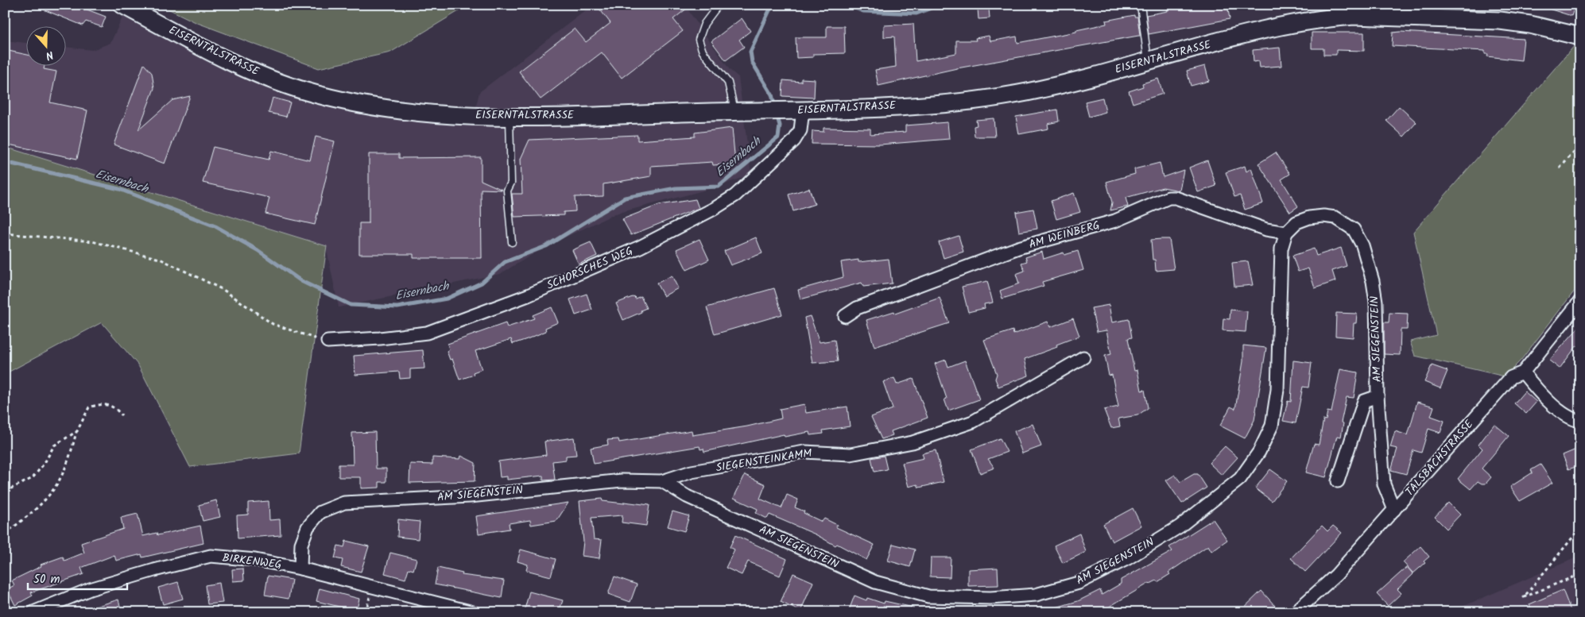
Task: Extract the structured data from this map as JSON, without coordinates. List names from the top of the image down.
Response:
{
  "streets": {
    "main road": ["EISERNTALSTRASSE"],
    "street": [
      "AM WEINBERG",
      "SCHORSCHES WEG",
      "AM SIEGENSTEIN",
      "TALSBACHSTRASSE",
      "SIEGENSTEINKAMM",
      "BIRKENWEG"
    ]
  },
  "crossings": [
    ["EISERNTALSTRASSE", "SCHORSCHES WEG"],
    ["AM WEINBERG", "AM SIEGENSTEIN"],
    ["AM SIEGENSTEIN", "TALSBACHSTRASSE"],
    ["AM SIEGENSTEIN", "SIEGENSTEINKAMM"],
    ["AM SIEGENSTEIN", "BIRKENWEG"]
  ],
  "water": ["Eisernbach"],
  "scale_bar": "50 m",
  "north": "bottom"
}
